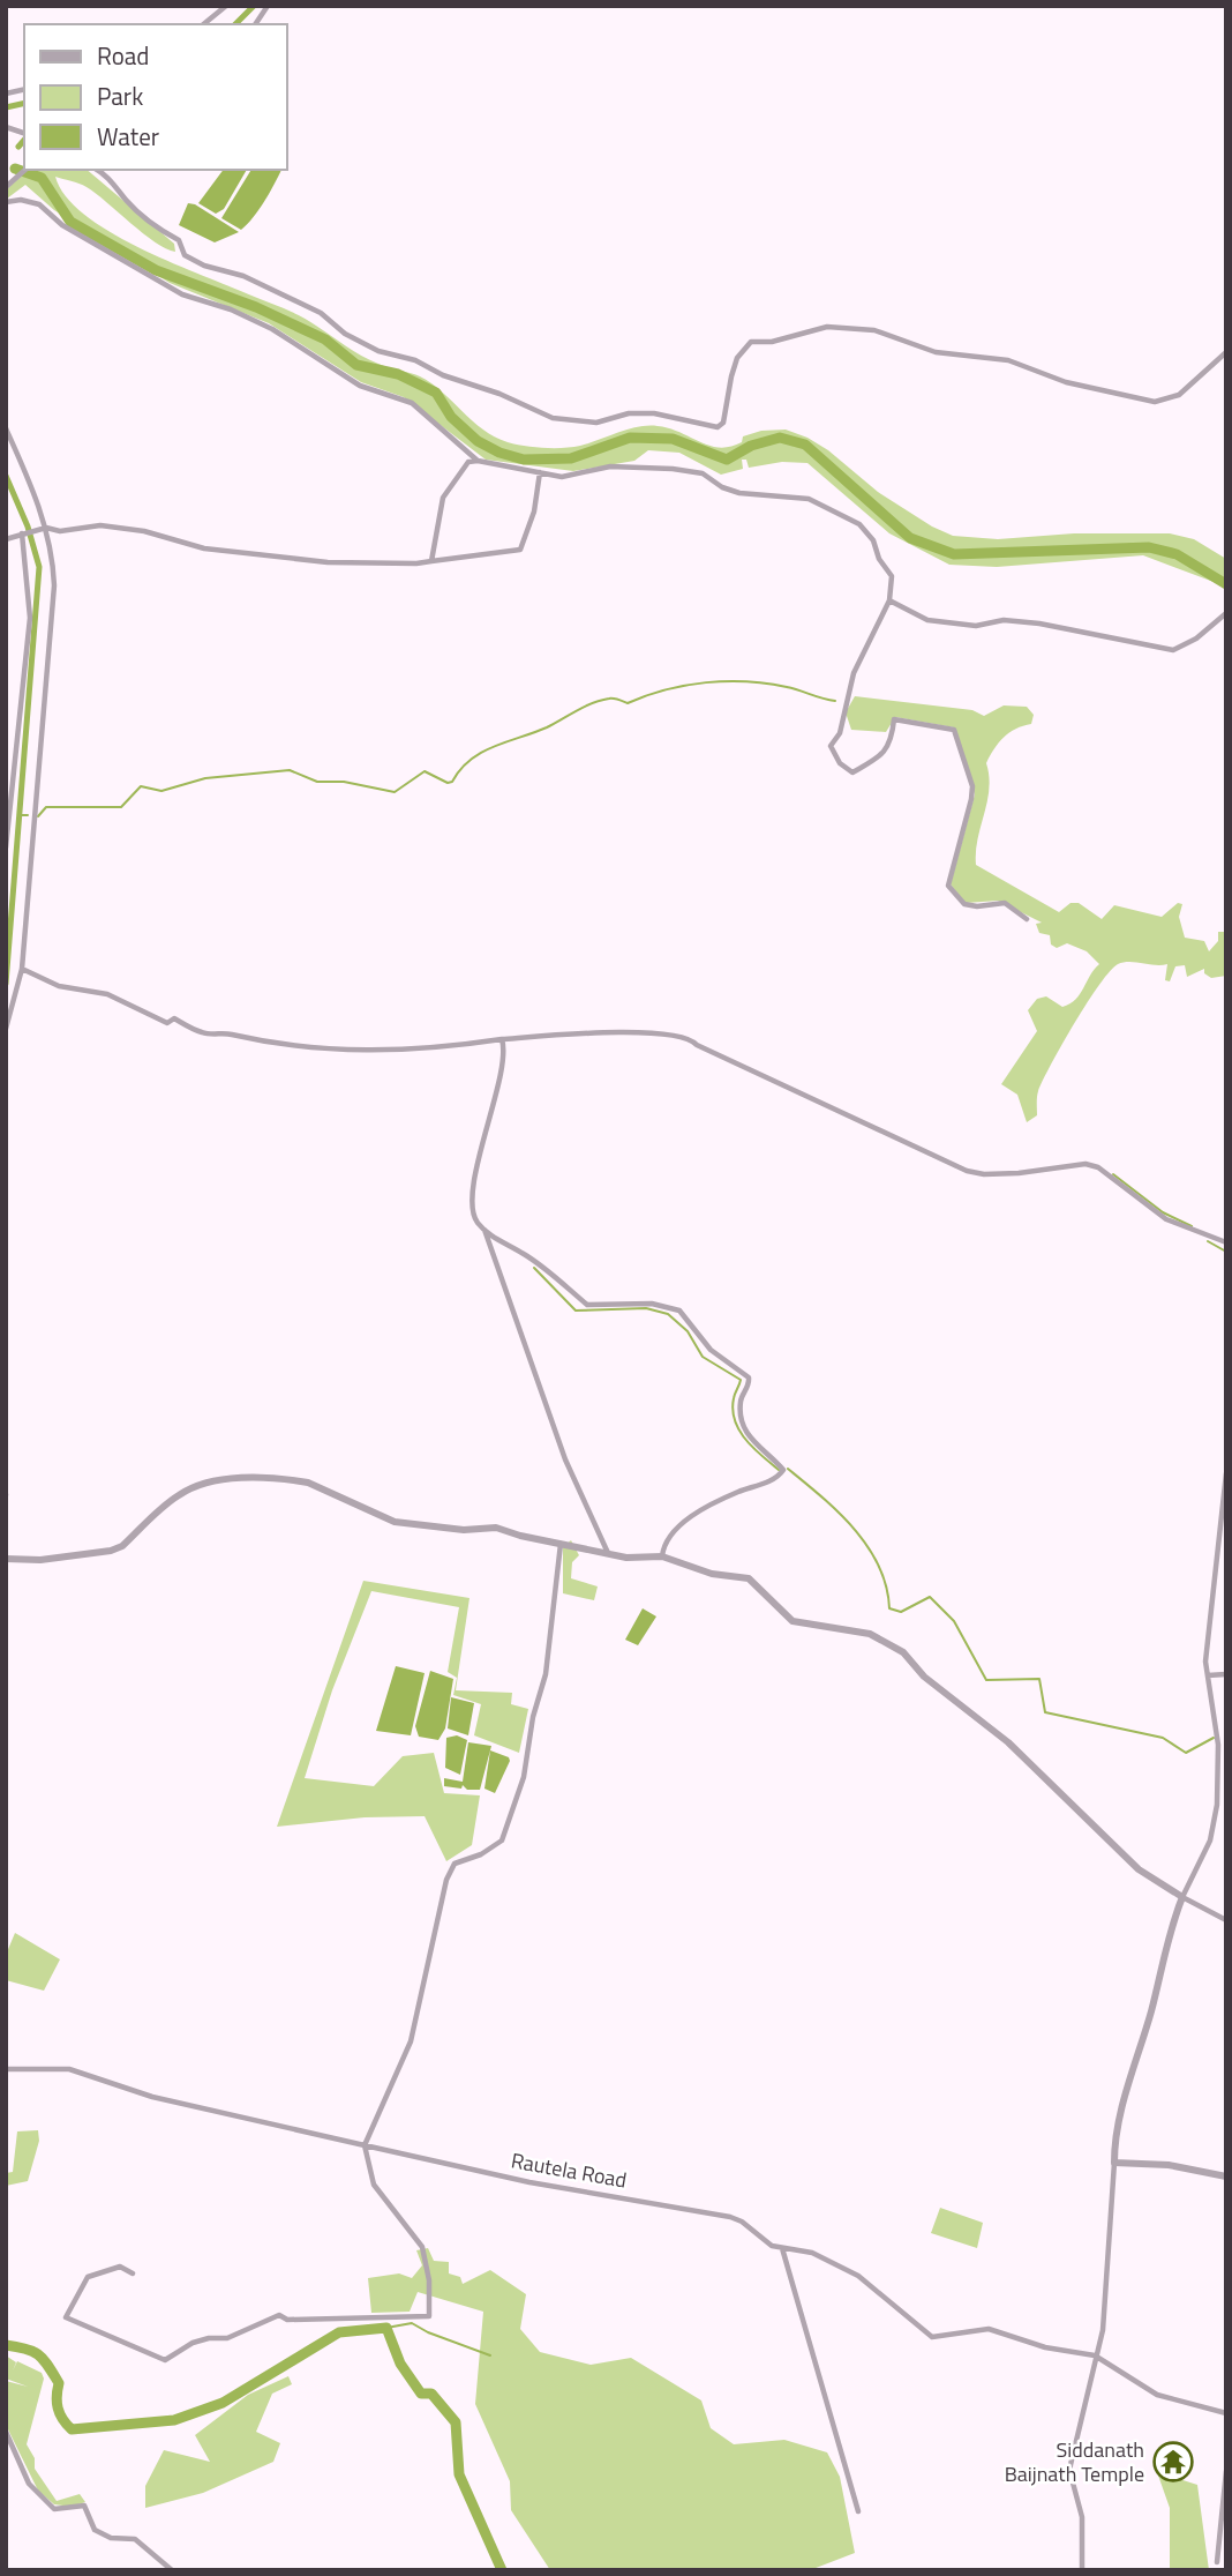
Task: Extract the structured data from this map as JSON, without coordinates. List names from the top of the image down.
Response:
{
  "streets": {
    "street": ["Rautela Road"]
  },
  "places": {
    "temple": ["Siddanath Baijnath Temple"]
  },
  "legend": ["Road", "Park", "Water"]
}
